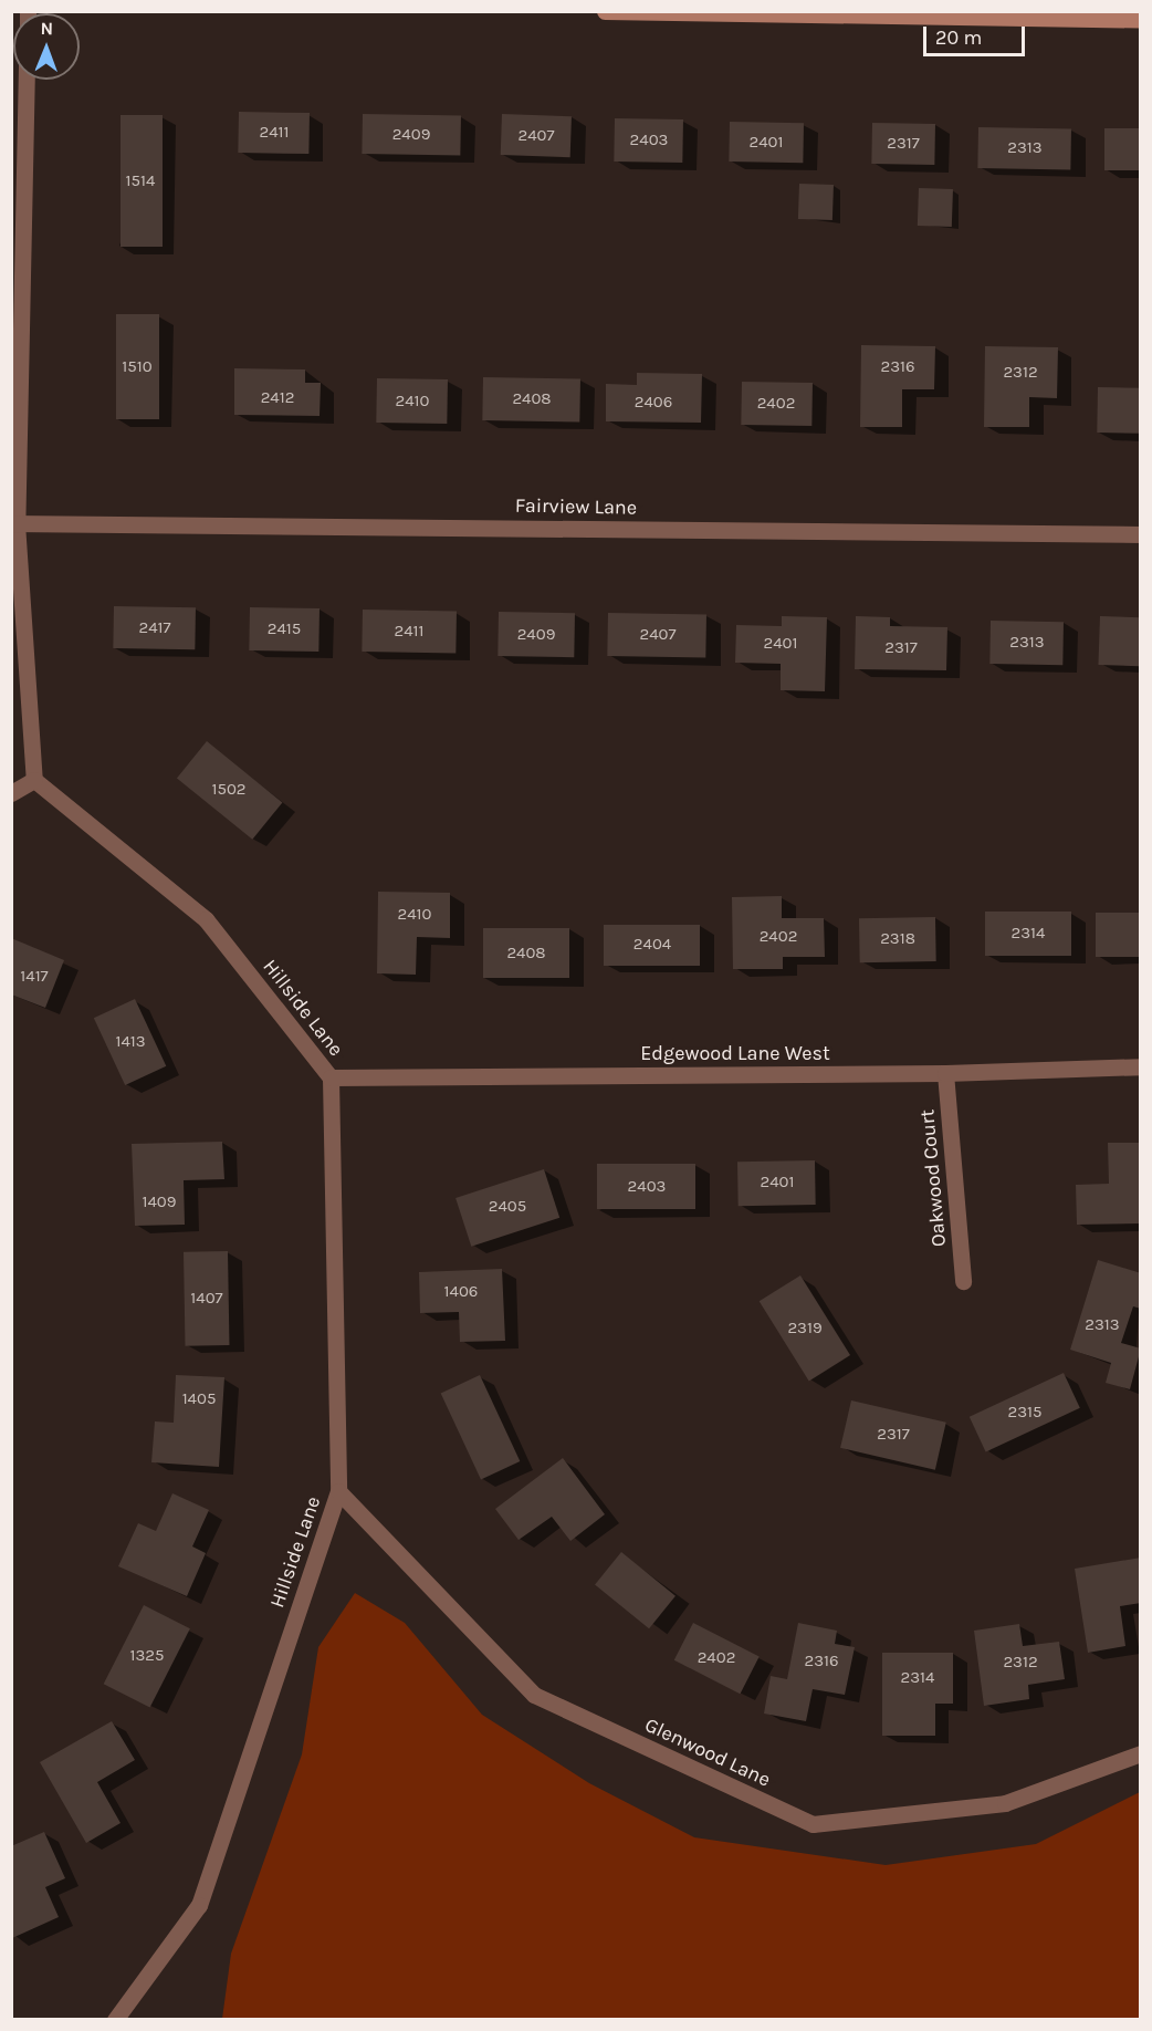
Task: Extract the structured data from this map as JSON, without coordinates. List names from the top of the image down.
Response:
{
  "streets": {
    "street": [
      "Fairview Lane",
      "Hillside Lane",
      "Edgewood Lane West",
      "Oakwood Court",
      "Glenwood Lane"
    ]
  },
  "crossings": [
    ["Hillside Lane", "Edgewood Lane West"],
    ["Hillside Lane", "Glenwood Lane"],
    ["Edgewood Lane West", "Oakwood Court"]
  ],
  "house_numbers": [
    "2411",
    "2409",
    "2407",
    "2403",
    "2401",
    "2317",
    "2313",
    "1514",
    "1510",
    "2316",
    "2312",
    "2412",
    "2408",
    "2410",
    "2406",
    "2402",
    "2417",
    "2415",
    "2411",
    "2409",
    "2407",
    "2313",
    "2401",
    "2317",
    "1502",
    "2410",
    "2314",
    "2402",
    "2318",
    "2404",
    "2408",
    "1417",
    "1413",
    "2401",
    "2403",
    "1409",
    "2405",
    "1406",
    "1407",
    "2313",
    "2319",
    "1405",
    "2315",
    "2317",
    "1325",
    "2402",
    "2316",
    "2312",
    "2314"
  ],
  "scale_bar": "20 m",
  "north": "top"
}
